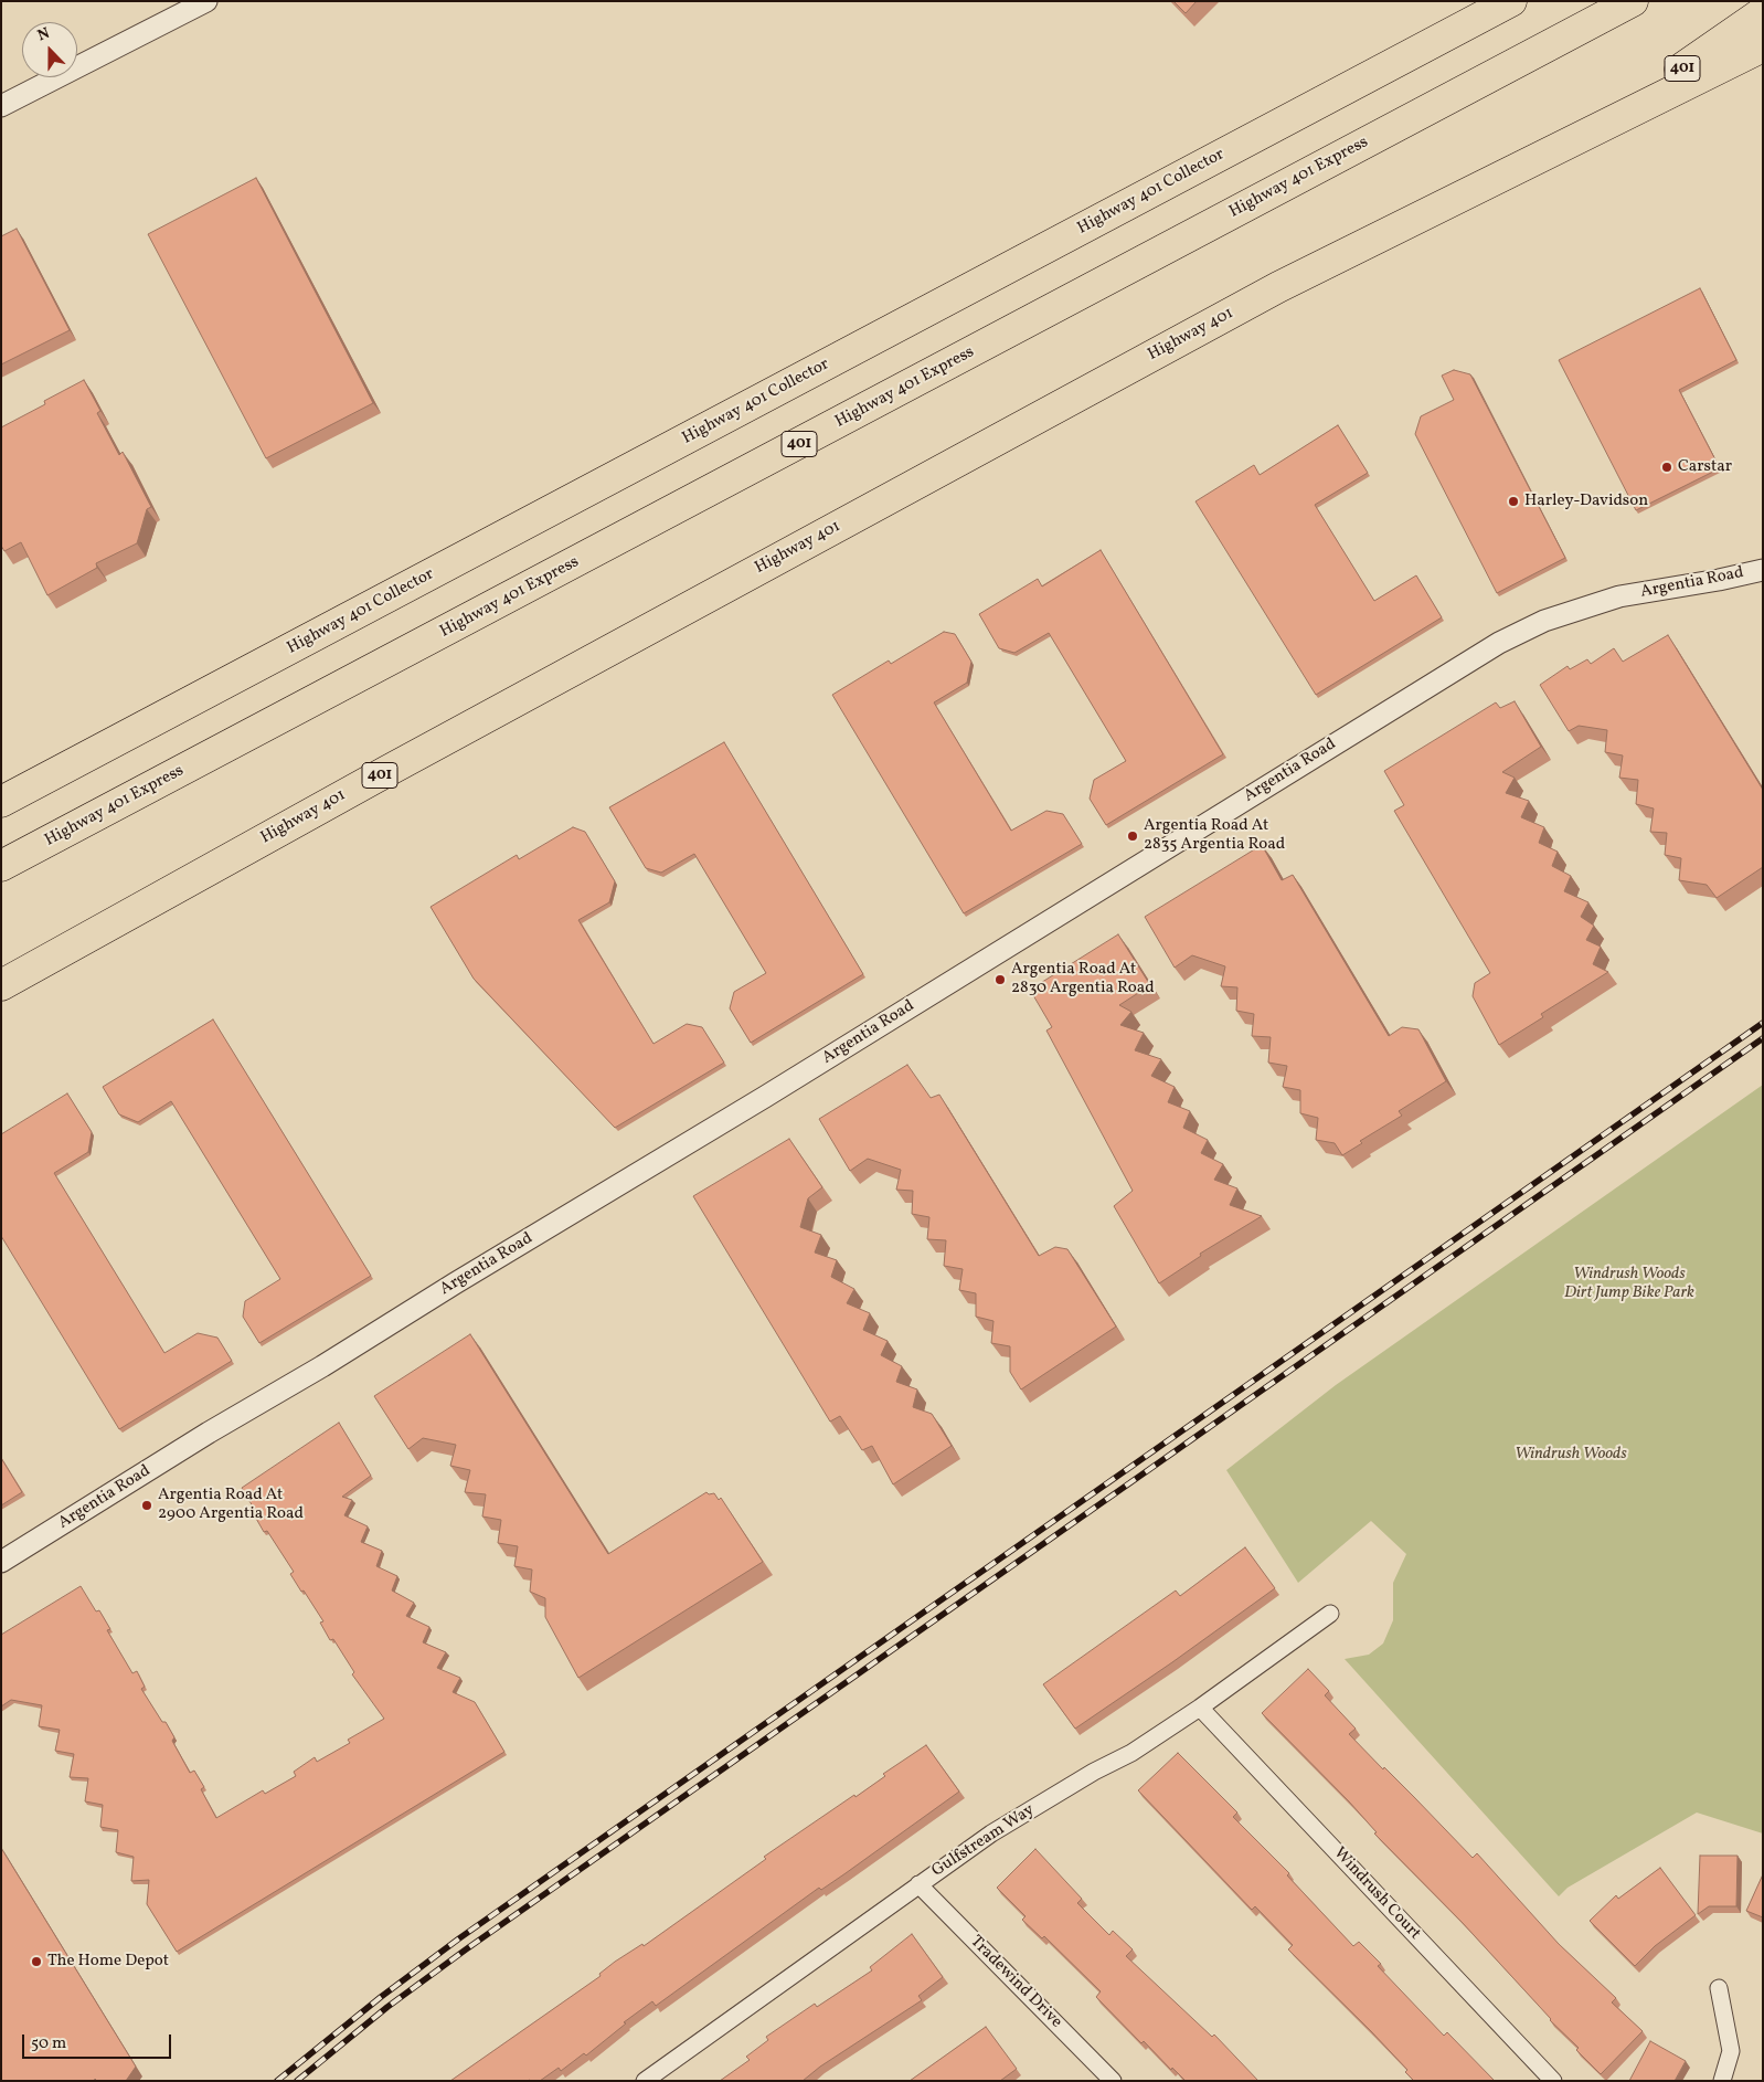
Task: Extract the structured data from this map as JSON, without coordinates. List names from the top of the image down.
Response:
{
  "streets": {
    "highway": [
      "401",
      "Highway 401 Express",
      "Highway 401 Collector",
      "Highway 401"
    ],
    "street": [
      "Argentia Road",
      "Gulfstream Way",
      "Windrush Court",
      "Tradewind Drive"
    ]
  },
  "crossings": [
    ["401", "Highway 401"],
    ["Gulfstream Way", "Windrush Court"],
    ["Gulfstream Way", "Tradewind Drive"]
  ],
  "parks": ["Windrush Woods Dirt Jump Bike Park", "Windrush Woods"],
  "places": [
    "Carstar",
    "Harley-Davidson",
    "Argentia Road At 2835 Argentia Road",
    "Argentia Road At 2830 Argentia Road",
    "Argentia Road At 2900 Argentia Road",
    "The Home Depot"
  ],
  "scale_bar": "50 m",
  "north": "top"
}
